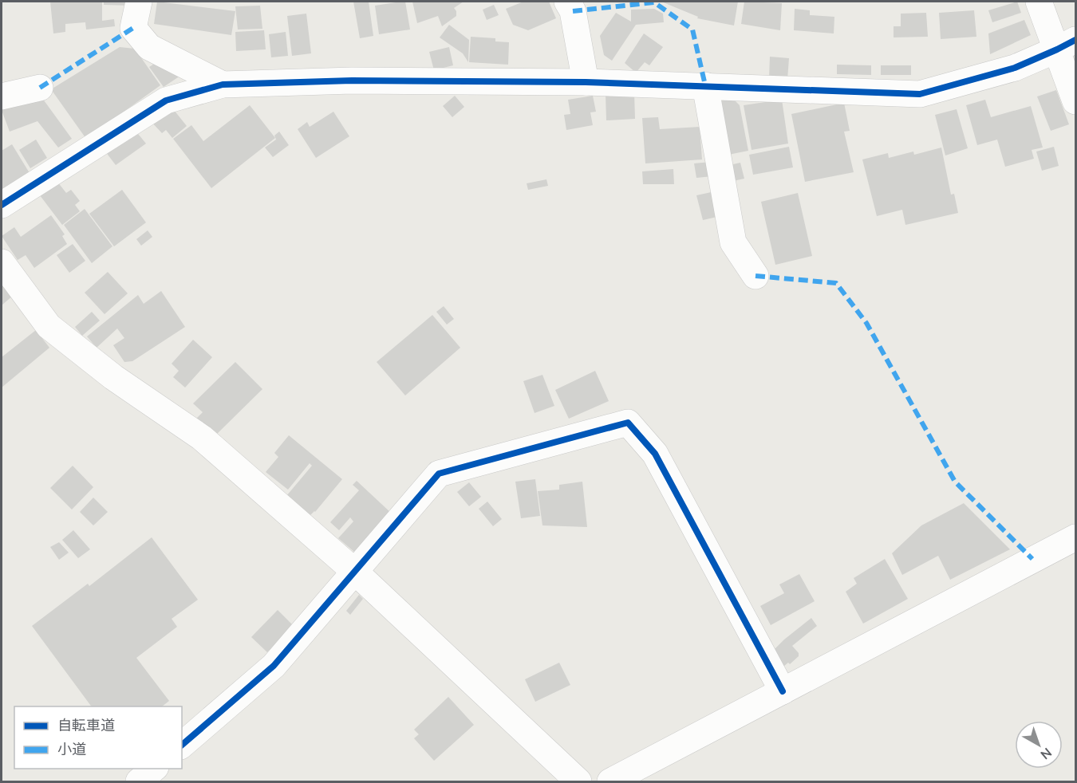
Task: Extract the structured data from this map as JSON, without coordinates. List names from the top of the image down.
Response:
{
  "legend": ["自転車道", "小道"],
  "north": "bottom right"
}
